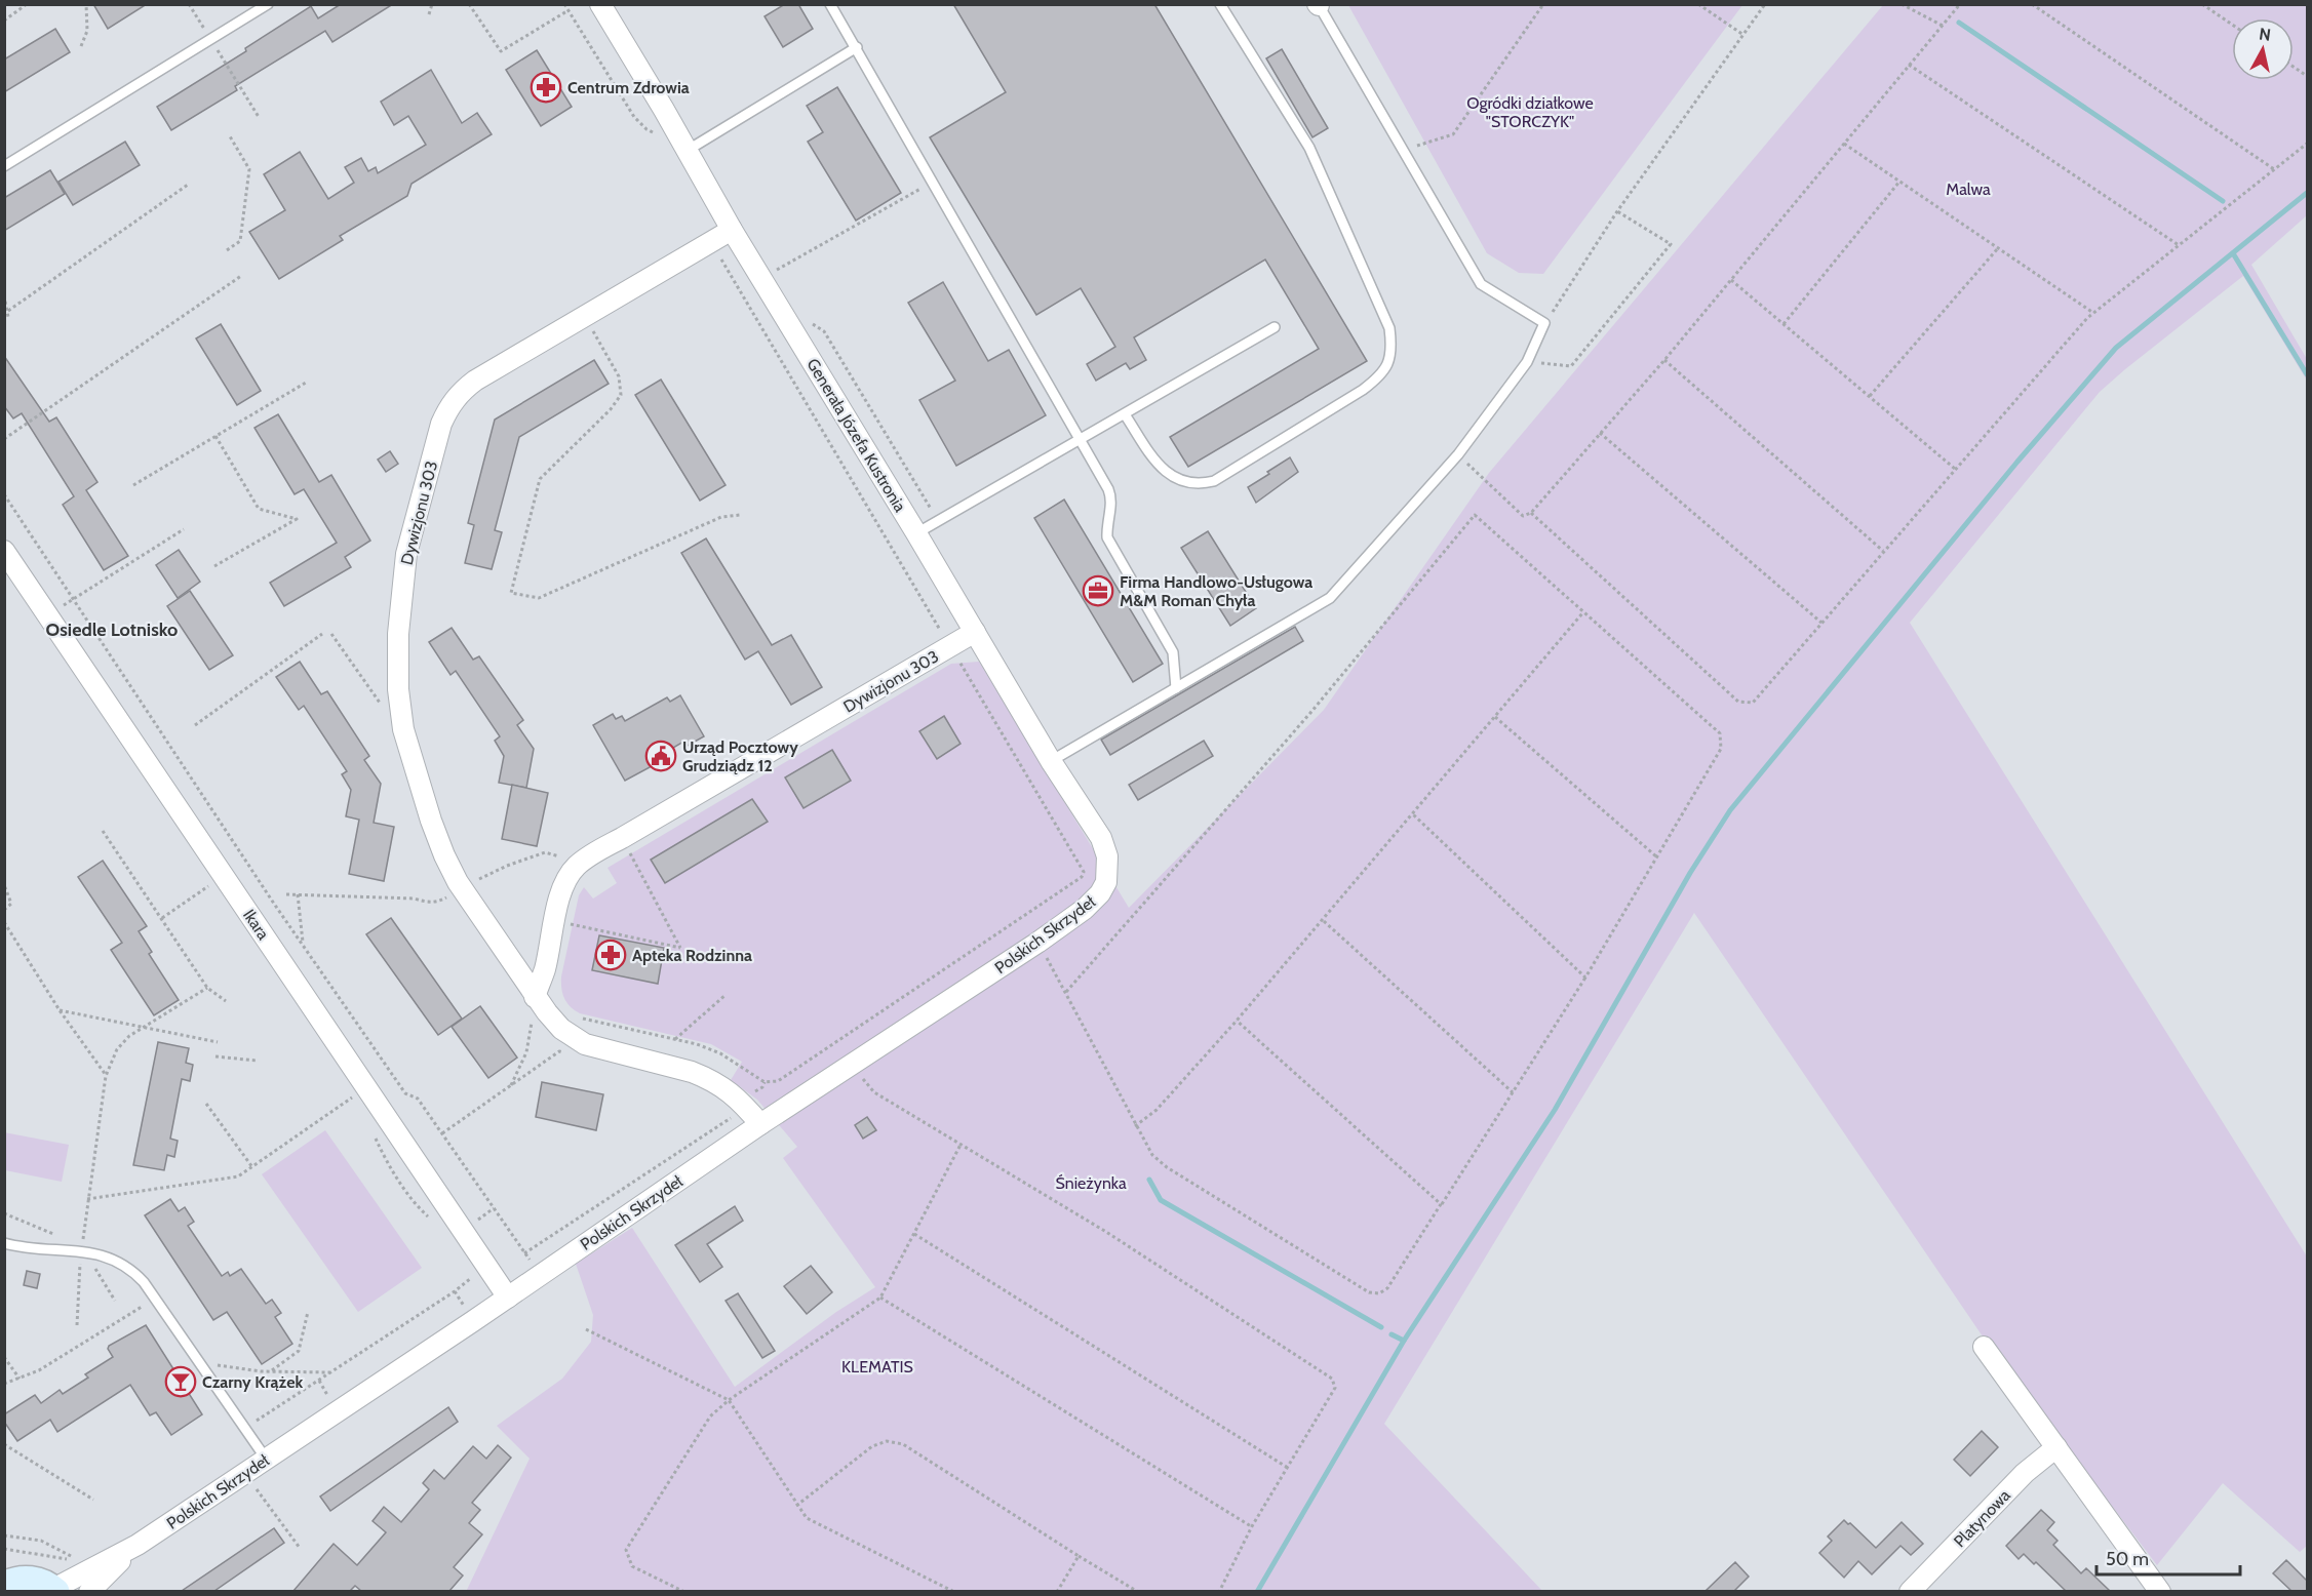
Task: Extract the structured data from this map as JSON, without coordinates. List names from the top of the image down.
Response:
{
  "streets": {
    "street": [
      "Generała Józefa Kustronia",
      "Dywizjonu 303",
      "Ikara",
      "Polskich Skrzydeł",
      "Platynowa"
    ]
  },
  "crossings": [
    ["Generała Józefa Kustronia", "Dywizjonu 303"],
    ["Generała Józefa Kustronia", "Polskich Skrzydeł"],
    ["Dywizjonu 303", "Polskich Skrzydeł"],
    ["Ikara", "Polskich Skrzydeł"]
  ],
  "districts": ["Osiedle Lotnisko"],
  "parks": [
    "Ogródki działkowe \"STORCZYK\"",
    "Malwa",
    "Śnieżynka",
    "KLEMATIS"
  ],
  "places": {
    "pharmacy": ["Centrum Zdrowia", "Apteka Rodzinna"],
    "office": ["Firma Handlowo-Usługowa M&M Roman Chyła"],
    "public building": ["Urząd Pocztowy Grudziądz 12"],
    "bar": ["Czarny Krążek"]
  },
  "scale_bar": "50 m",
  "north": "top"
}
